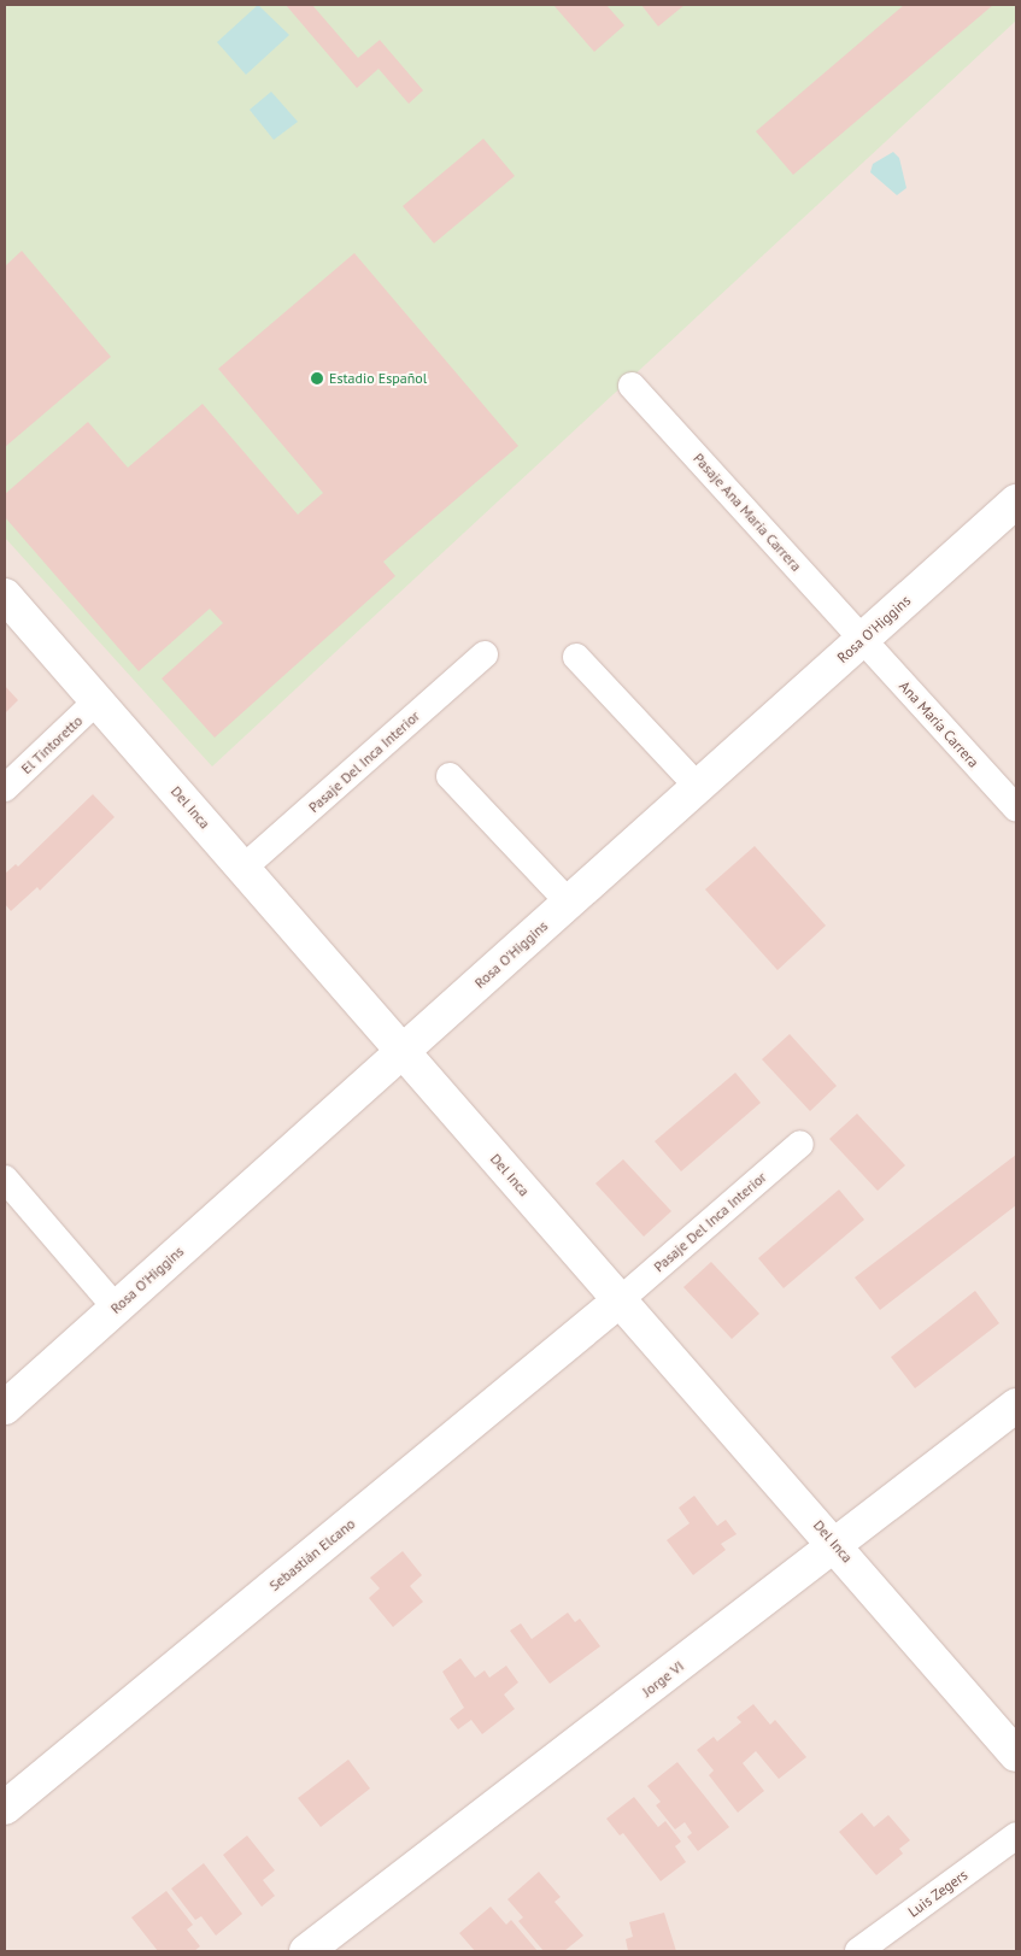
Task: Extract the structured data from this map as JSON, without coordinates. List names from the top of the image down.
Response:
{
  "streets": {
    "street": [
      "Pasaje Ana María Carrera",
      "Rosa O'Higgins",
      "Ana María Carrera",
      "El Tintoretto",
      "Pasaje Del Inca Interior",
      "Del Inca",
      "Sebastián Elcano",
      "Jorge VI",
      "Luis Zegers"
    ]
  },
  "crossings": [
    ["Pasaje Ana María Carrera", "Rosa O'Higgins"],
    ["Pasaje Ana María Carrera", "Ana María Carrera"],
    ["Rosa O'Higgins", "Ana María Carrera"],
    ["Rosa O'Higgins", "Del Inca"],
    ["El Tintoretto", "Del Inca"],
    ["Pasaje Del Inca Interior", "Del Inca"],
    ["Pasaje Del Inca Interior", "Sebastián Elcano"],
    ["Del Inca", "Sebastián Elcano"],
    ["Del Inca", "Jorge VI"]
  ],
  "places": ["Estadio Español"]
}
